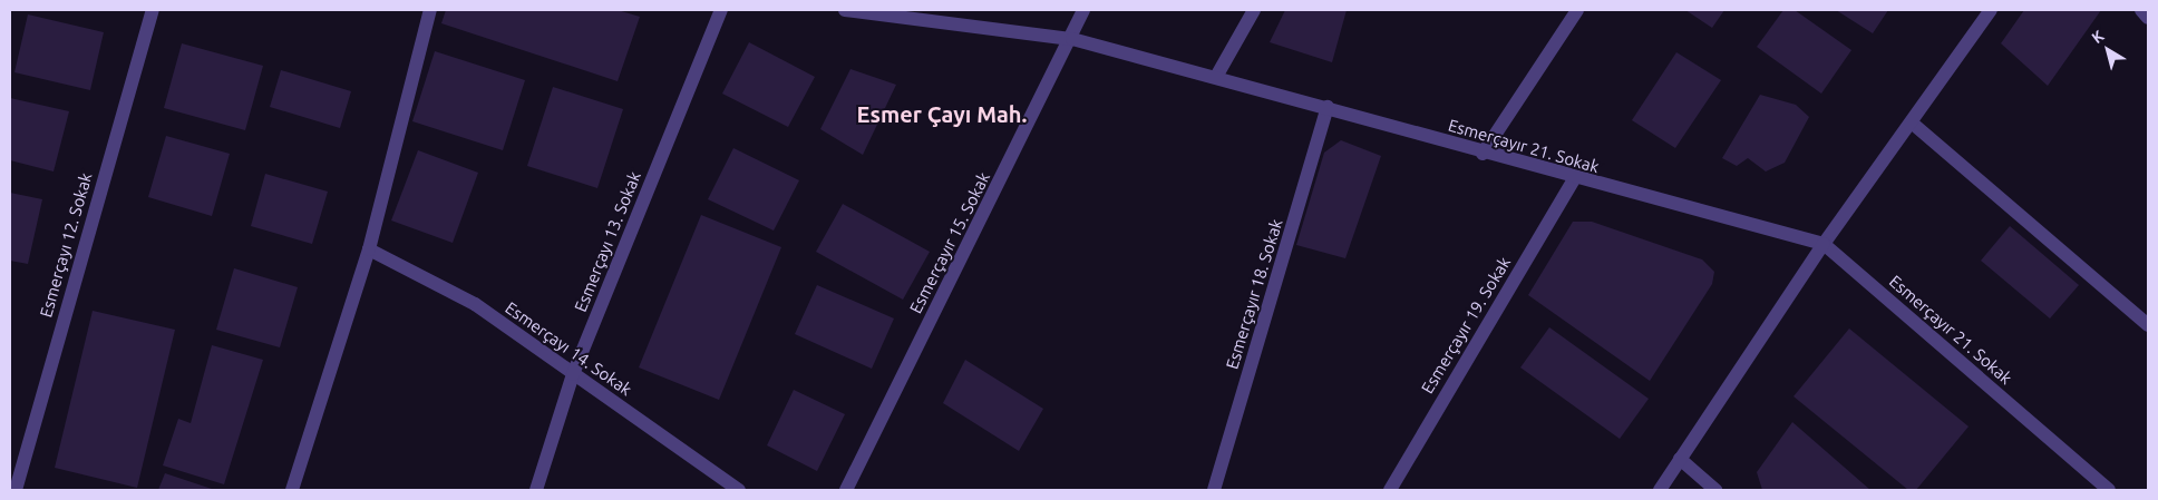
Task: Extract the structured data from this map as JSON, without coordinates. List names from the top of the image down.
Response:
{
  "streets": {
    "street": [
      "Esmerçayır 21. Sokak",
      "Esmerçayı 13. Sokak",
      "Esmerçayır 15. Sokak",
      "Esmerçayı 12. Sokak",
      "Esmerçayır 18. Sokak",
      "Esmerçayır 19. Sokak",
      "Esmerçayı 14. Sokak"
    ]
  },
  "crossings": [
    ["Esmerçayır 21. Sokak", "Esmerçayır 15. Sokak"],
    ["Esmerçayır 21. Sokak", "Esmerçayır 18. Sokak"],
    ["Esmerçayır 21. Sokak", "Esmerçayır 19. Sokak"],
    ["Esmerçayı 13. Sokak", "Esmerçayı 14. Sokak"]
  ],
  "districts": ["Esmer Çayı Mah."],
  "north": "top left"
}
